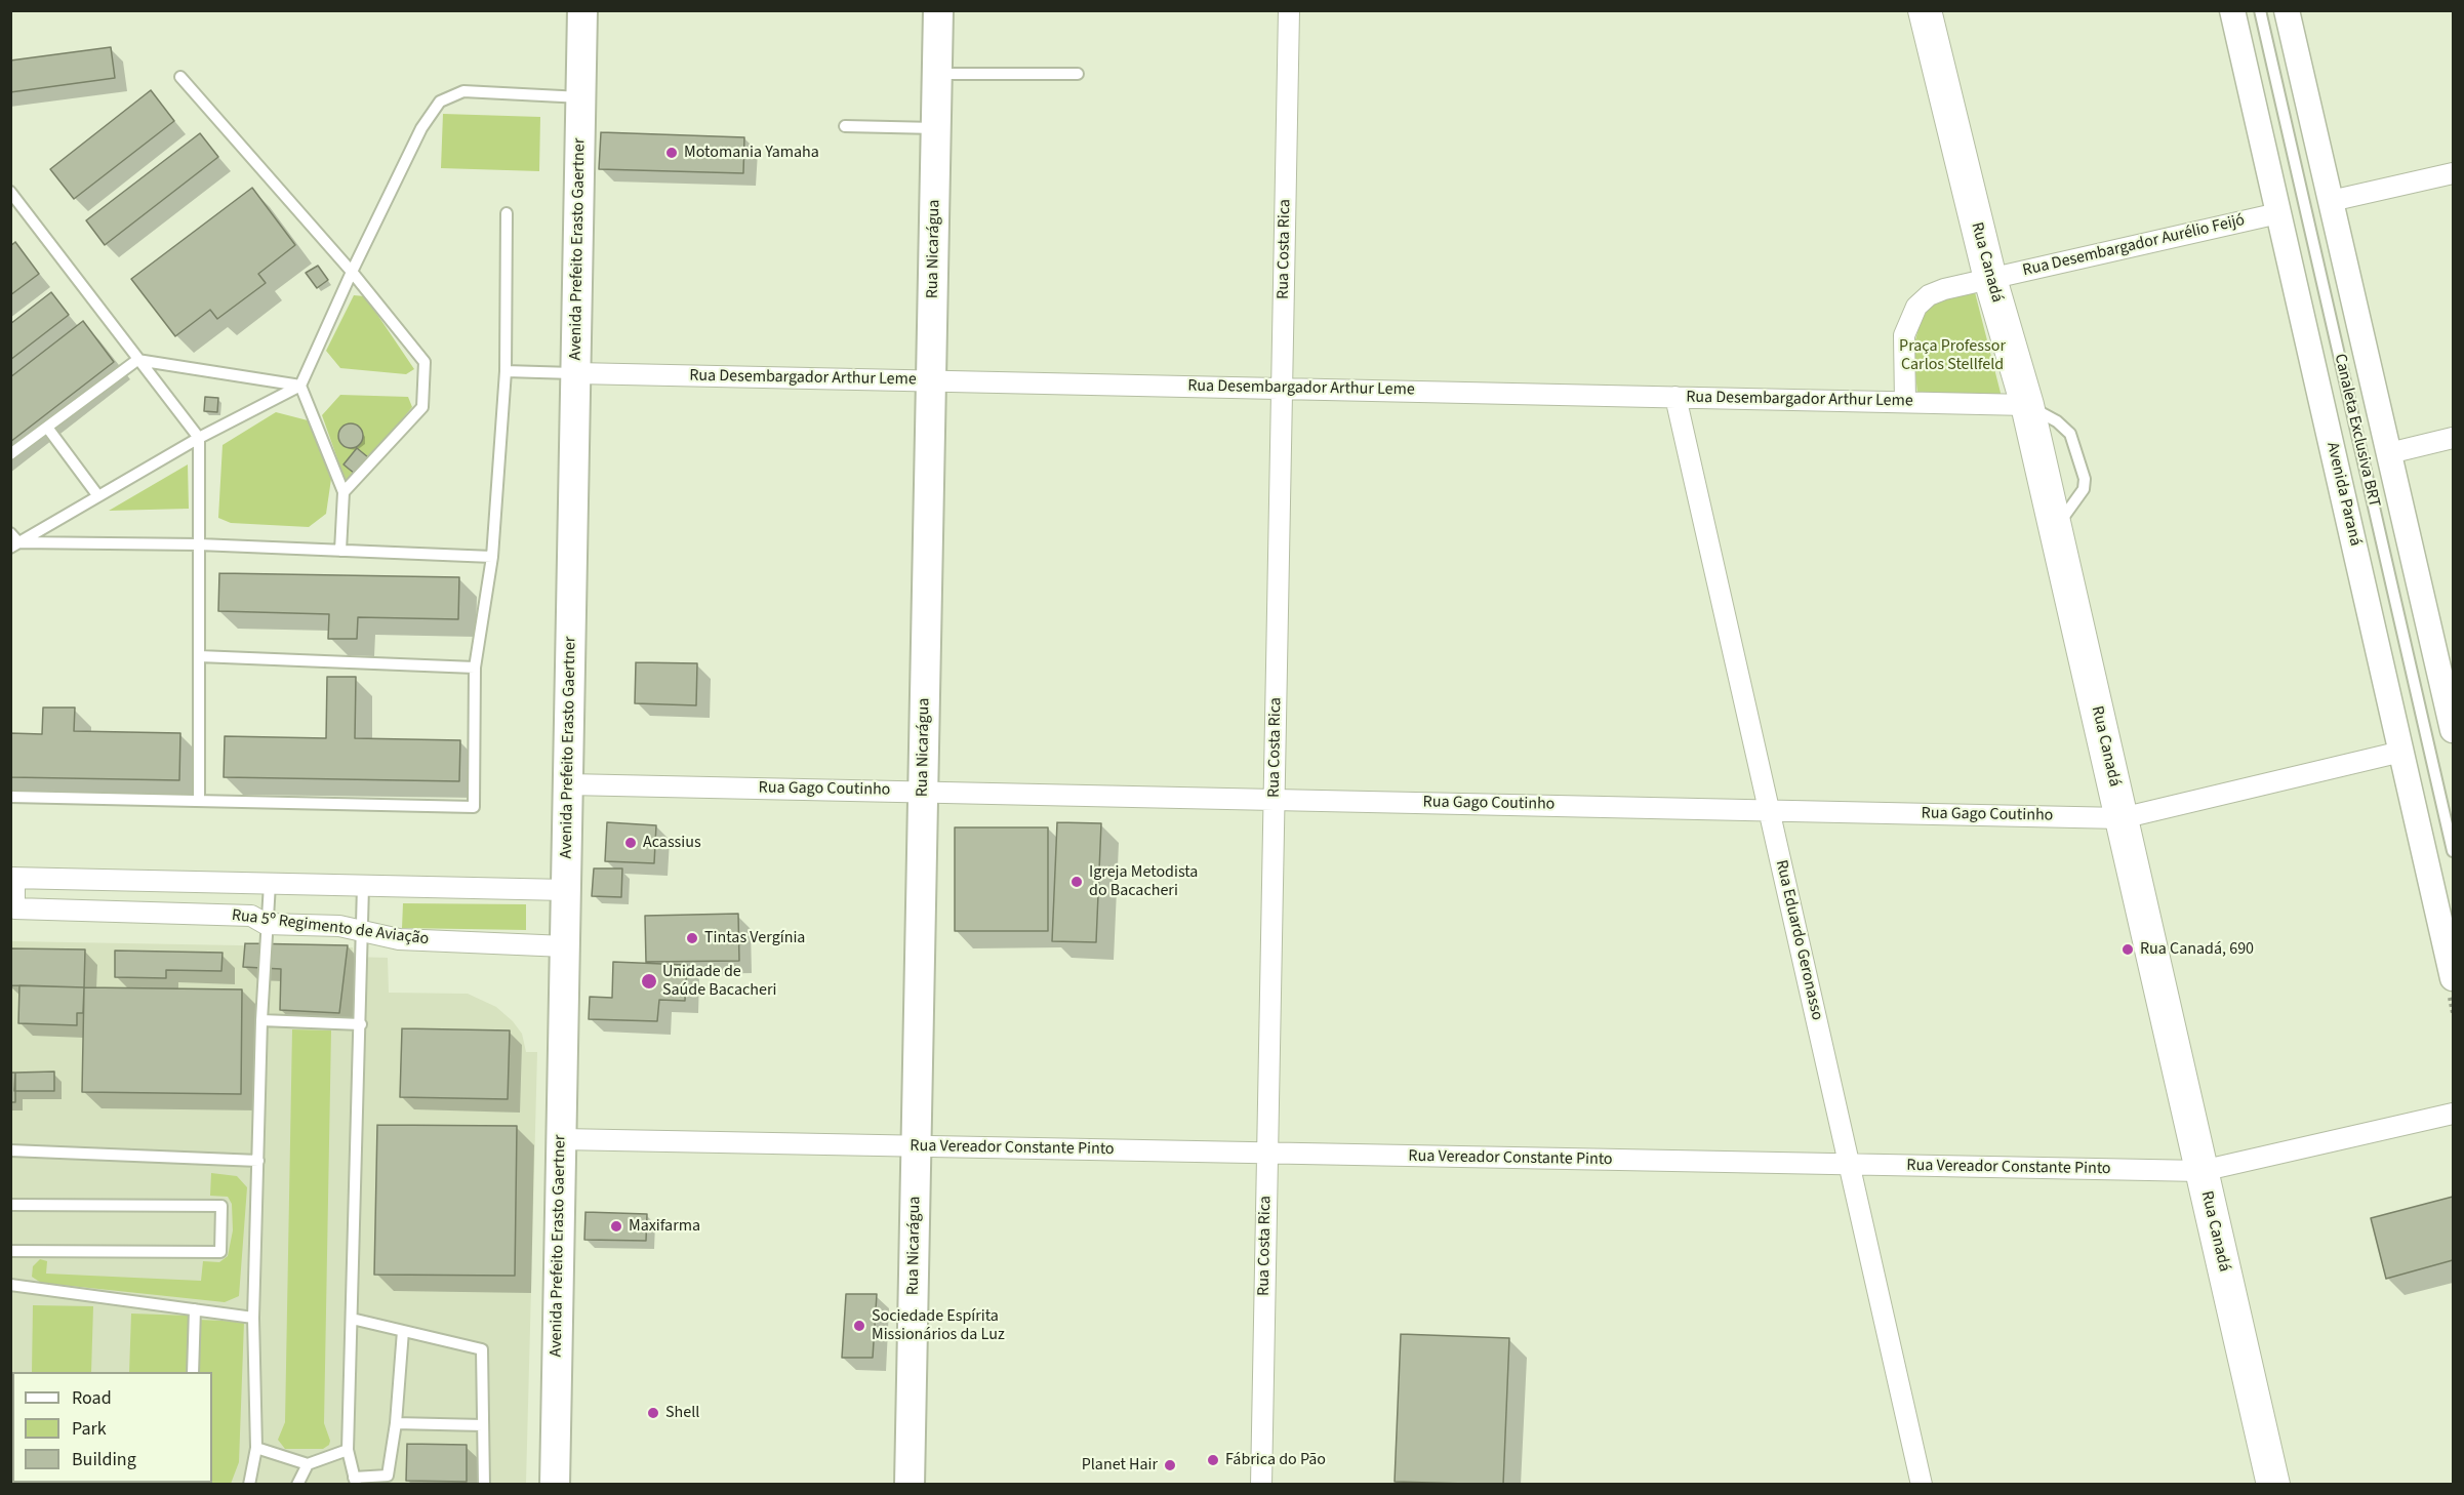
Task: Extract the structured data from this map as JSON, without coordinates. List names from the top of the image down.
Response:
{
  "streets": {
    "main road": ["Avenida Prefeito Erasto Gaertner", "Rua Nicarágua", "Rua Canadá"],
    "street": [
      "Rua Desembargador Aurélio Feijó",
      "Rua Costa Rica",
      "Rua Desembargador Arthur Leme",
      "Avenida Paraná",
      "Rua Gago Coutinho",
      "Rua 5º Regimento de Aviação",
      "Rua Eduardo Geronasso",
      "Rua Vereador Constante Pinto"
    ],
    "lane": ["Canaleta Exclusiva BRT"]
  },
  "crossings": [
    ["Rua Desembargador Aurélio Feijó", "Rua Canadá"],
    ["Rua Desembargador Aurélio Feijó", "Rua Desembargador Arthur Leme"],
    ["Rua Desembargador Aurélio Feijó", "Avenida Paraná"],
    ["Avenida Prefeito Erasto Gaertner", "Rua Desembargador Arthur Leme"],
    ["Avenida Prefeito Erasto Gaertner", "Rua Gago Coutinho"],
    ["Avenida Prefeito Erasto Gaertner", "Rua 5º Regimento de Aviação"],
    ["Avenida Prefeito Erasto Gaertner", "Rua Vereador Constante Pinto"],
    ["Rua Nicarágua", "Rua Desembargador Arthur Leme"],
    ["Rua Nicarágua", "Rua Gago Coutinho"],
    ["Rua Nicarágua", "Rua Vereador Constante Pinto"],
    ["Rua Costa Rica", "Rua Desembargador Arthur Leme"],
    ["Rua Costa Rica", "Rua Gago Coutinho"],
    ["Rua Costa Rica", "Rua Vereador Constante Pinto"],
    ["Rua Canadá", "Rua Desembargador Arthur Leme"],
    ["Rua Canadá", "Rua Gago Coutinho"],
    ["Rua Canadá", "Rua Vereador Constante Pinto"],
    ["Rua Desembargador Arthur Leme", "Rua Eduardo Geronasso"],
    ["Avenida Paraná", "Rua Gago Coutinho"],
    ["Rua Gago Coutinho", "Rua Eduardo Geronasso"],
    ["Rua Eduardo Geronasso", "Rua Vereador Constante Pinto"]
  ],
  "parks": ["Praça Professor Carlos Stellfeld"],
  "places": [
    "Motomania Yamaha",
    "Acassius",
    "Igreja Metodista do Bacacheri",
    "Tintas Vergínia",
    "Rua Canadá, 690",
    "Unidade de Saúde Bacacheri",
    "Maxifarma",
    "Sociedade Espírita Missionários da Luz",
    "Shell",
    "Fábrica do Pão",
    "Planet Hair"
  ],
  "legend": ["Road", "Park", "Building"]
}
